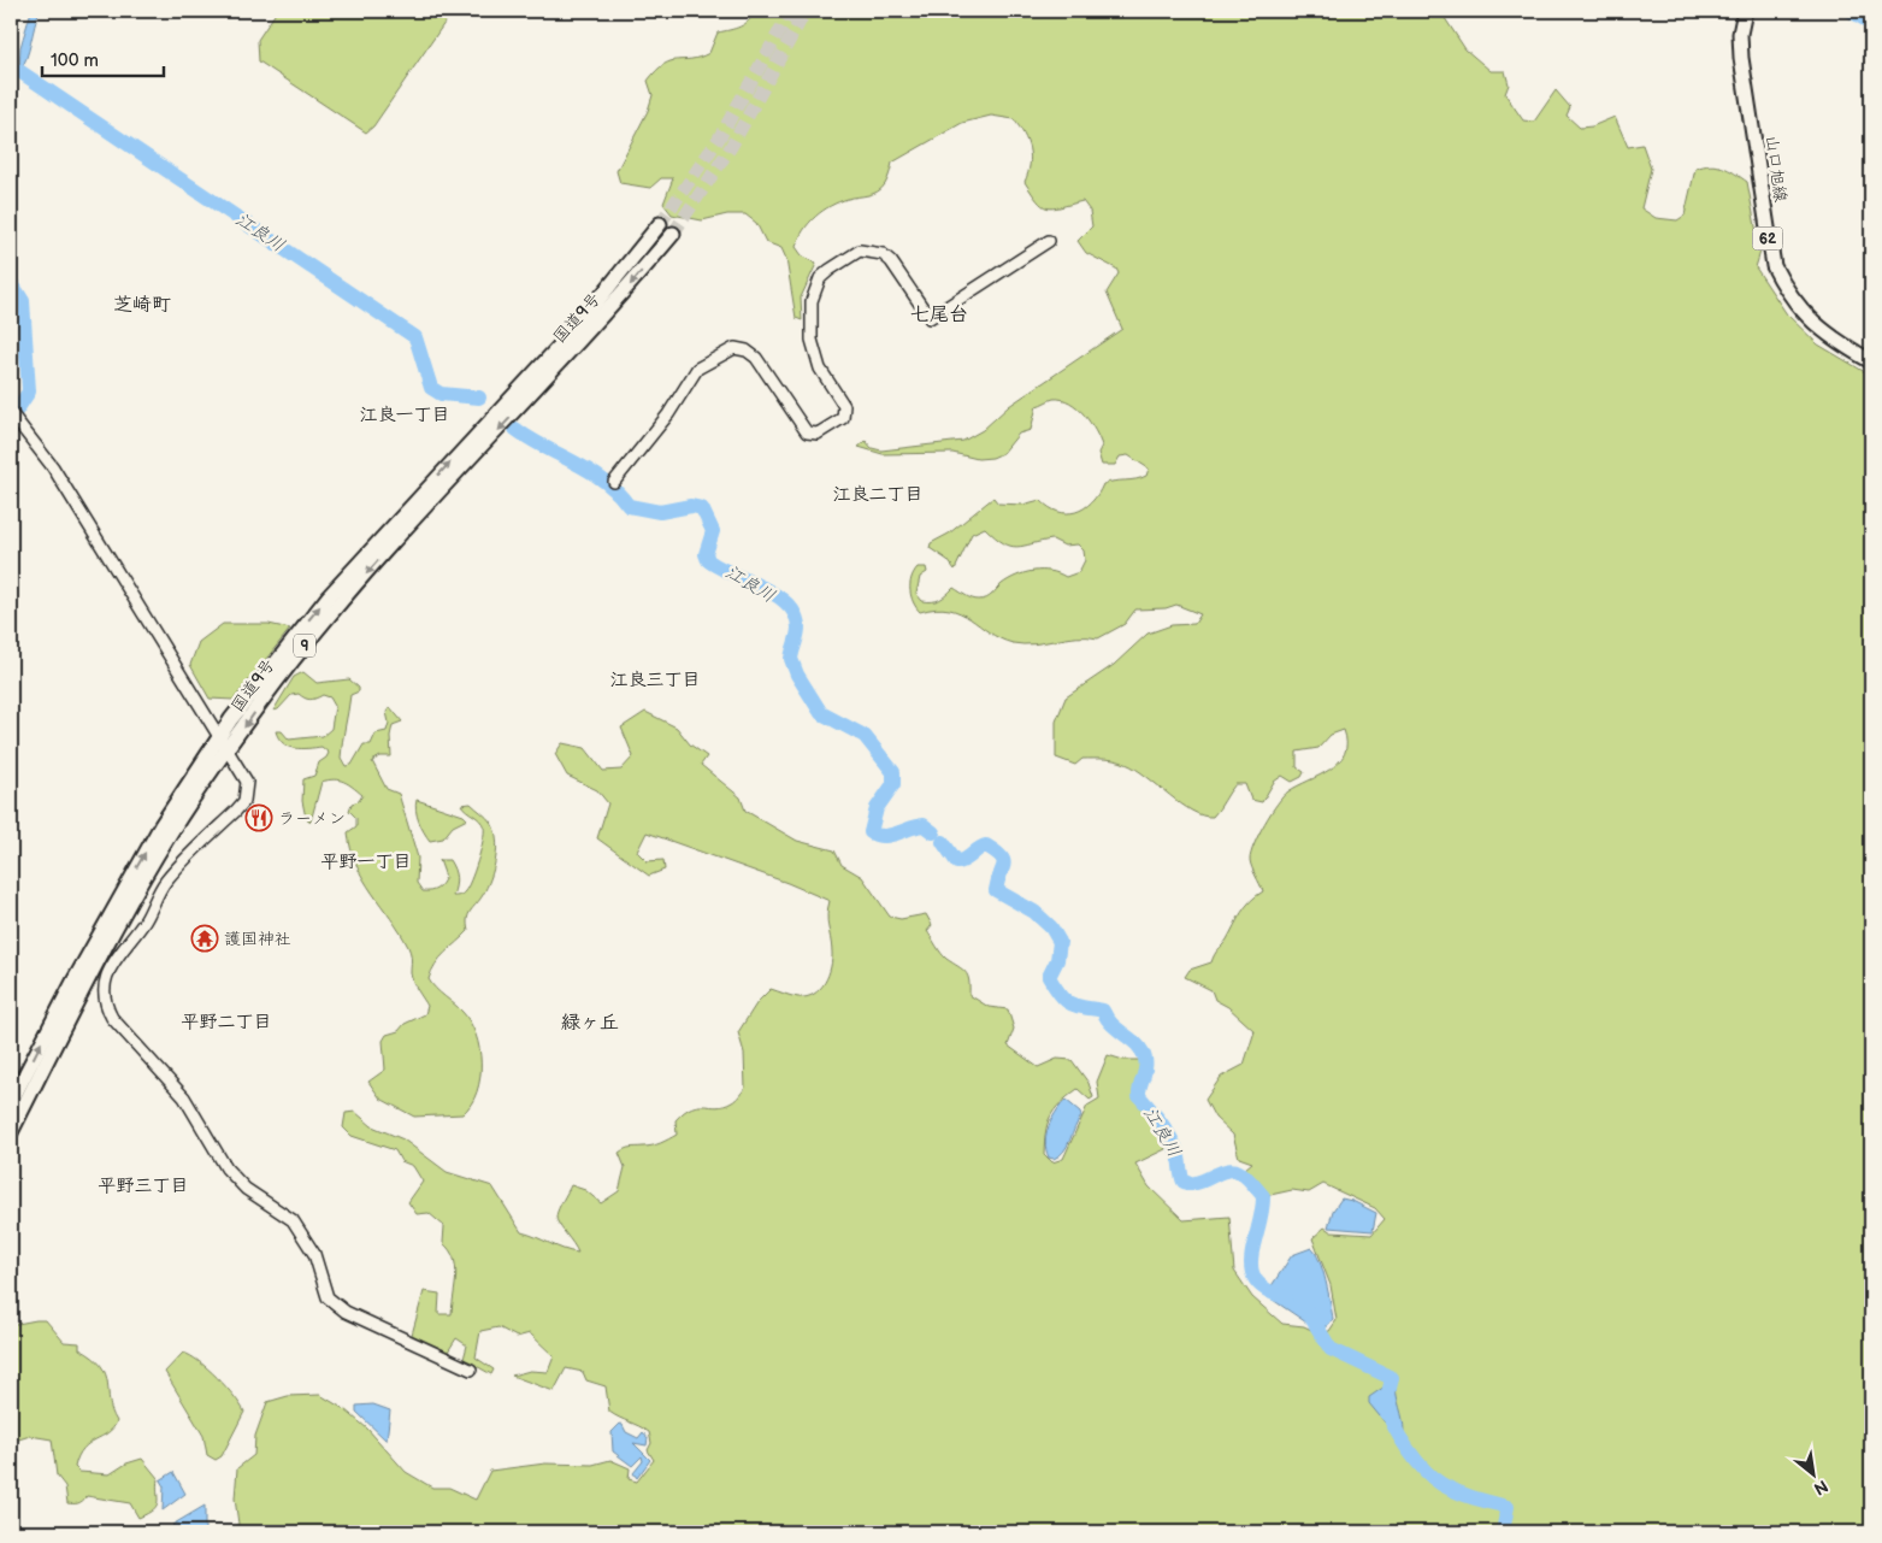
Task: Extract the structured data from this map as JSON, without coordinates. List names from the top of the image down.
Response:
{
  "streets": {
    "main road": [
      "山口旭線",
      "62",
      "国道9号",
      "9"
    ]
  },
  "districts": [
    "芝崎町",
    "七尾台",
    "江良一丁目",
    "江良二丁目",
    "江良三丁目",
    "平野一丁目",
    "平野二丁目",
    "緑ヶ丘",
    "平野三丁目"
  ],
  "water": ["江良川"],
  "places": {
    "restaurant": ["ラーメン"],
    "temple": ["護国神社"]
  },
  "scale_bar": "100 m",
  "north": "bottom right"
}
